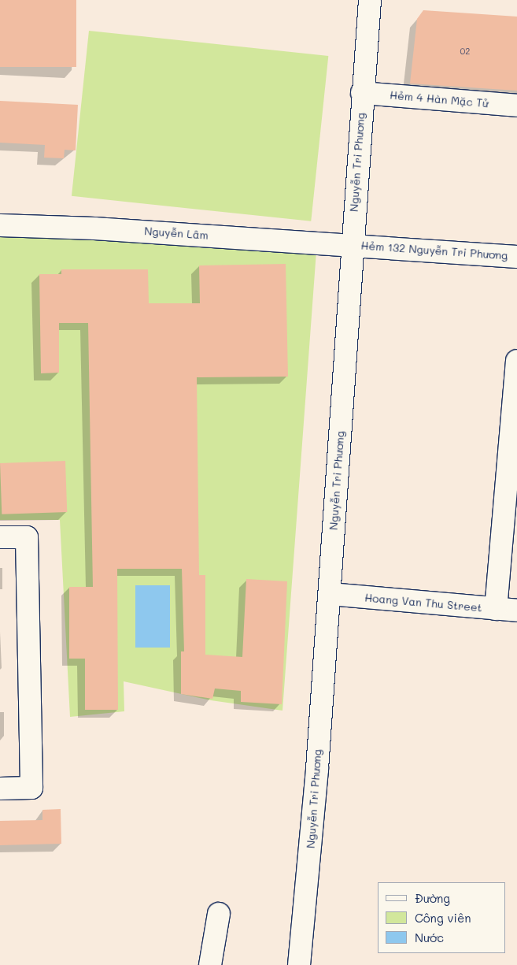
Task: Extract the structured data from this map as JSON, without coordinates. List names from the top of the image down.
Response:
{
  "streets": {
    "street": [
      "Hẻm 4 Hàn Mặc Tử",
      "Nguyễn Tri Phương",
      "Nguyễn Lâm",
      "Hẻm 132 Nguyễn Tri Phương",
      "Hoang Van Thu Street"
    ]
  },
  "crossings": [
    ["Hẻm 4 Hàn Mặc Tử", "Nguyễn Tri Phương"],
    ["Nguyễn Tri Phương", "Nguyễn Lâm"],
    ["Nguyễn Tri Phương", "Hẻm 132 Nguyễn Tri Phương"],
    ["Nguyễn Tri Phương", "Hoang Van Thu Street"],
    ["Nguyễn Lâm", "Hẻm 132 Nguyễn Tri Phương"]
  ],
  "house_numbers": ["02"],
  "legend": ["Đường", "Công viên", "Nước"]
}
